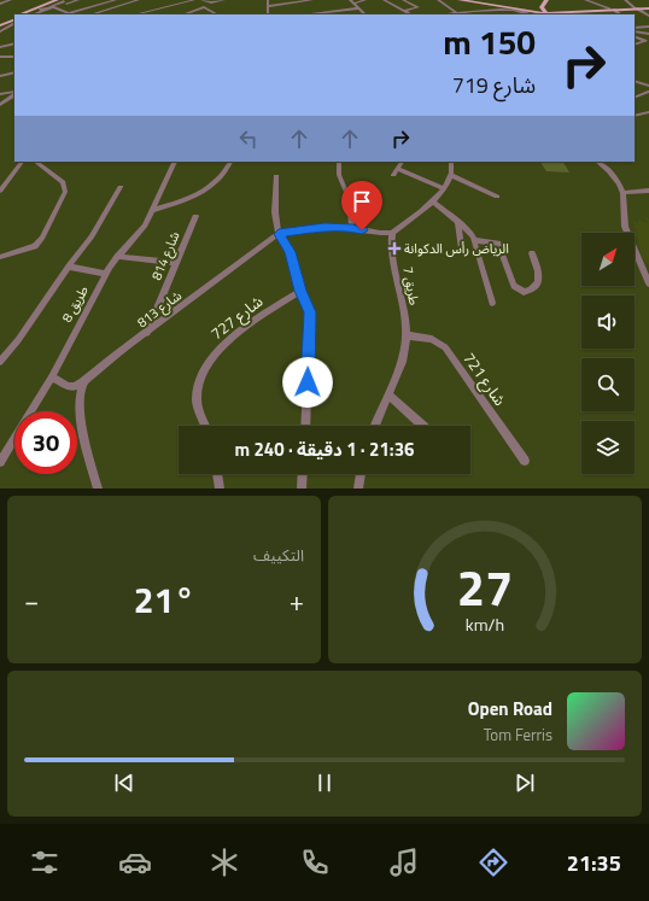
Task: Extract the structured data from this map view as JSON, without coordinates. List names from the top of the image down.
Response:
{
  "streets": {
    "street": [
      "شارع 814",
      "7 طريق",
      "طريق 8",
      "شارع 813",
      "شارع 727",
      "شارع 721"
    ]
  },
  "crossings": [
    ["شارع 814", "شارع 813"],
    ["7 طريق", "شارع 721"]
  ],
  "places": {
    "health": ["الرياض رأس الدكوانة"]
  },
  "north": "top right",
  "page": {
    "turn": ["150 m", "شارع 719"],
    "limit": "30",
    "trip": "21:36 · 1 دقيقة · 240 m",
    "tile": "التكييف",
    "heat": ["−", "21°", "+"],
    "song": ["Open Road", "Tom Ferris"],
    "tabs": "21:35",
    "gauge": ["27", "km/h"]
  }
}
